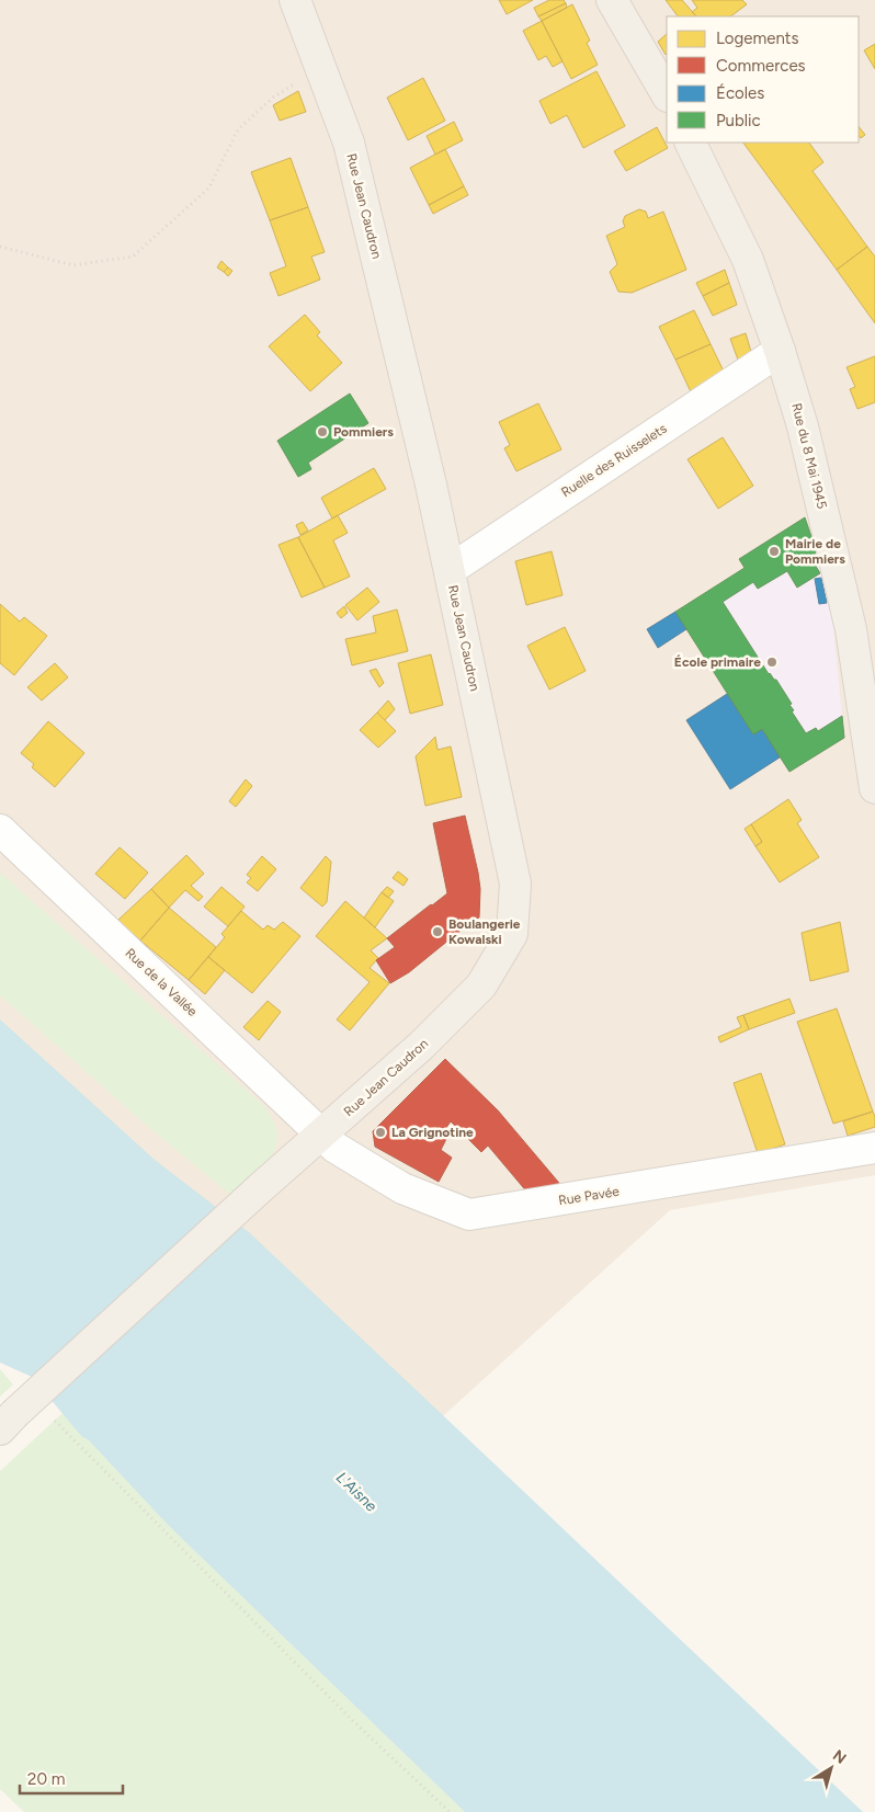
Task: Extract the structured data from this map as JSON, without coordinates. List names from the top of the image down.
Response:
{
  "streets": {
    "main road": ["Rue Jean Caudron", "Rue du 8 Mai 1945"],
    "street": ["Ruelle des Ruisselets", "Rue de la Vallée", "Rue Pavée"]
  },
  "crossings": [
    ["Rue Jean Caudron", "Ruelle des Ruisselets"],
    ["Rue Jean Caudron", "Rue de la Vallée"],
    ["Rue Jean Caudron", "Rue Pavée"],
    ["Rue du 8 Mai 1945", "Ruelle des Ruisselets"],
    ["Rue de la Vallée", "Rue Pavée"]
  ],
  "water": ["L'Aisne"],
  "places": [
    "Pommiers",
    "Mairie de Pommiers",
    "École primaire",
    "Boulangerie Kowalski",
    "La Grignotine"
  ],
  "legend": [
    "Logements",
    "Commerces",
    "Écoles",
    "Public"
  ],
  "scale_bar": "20 m",
  "north": "top right"
}
